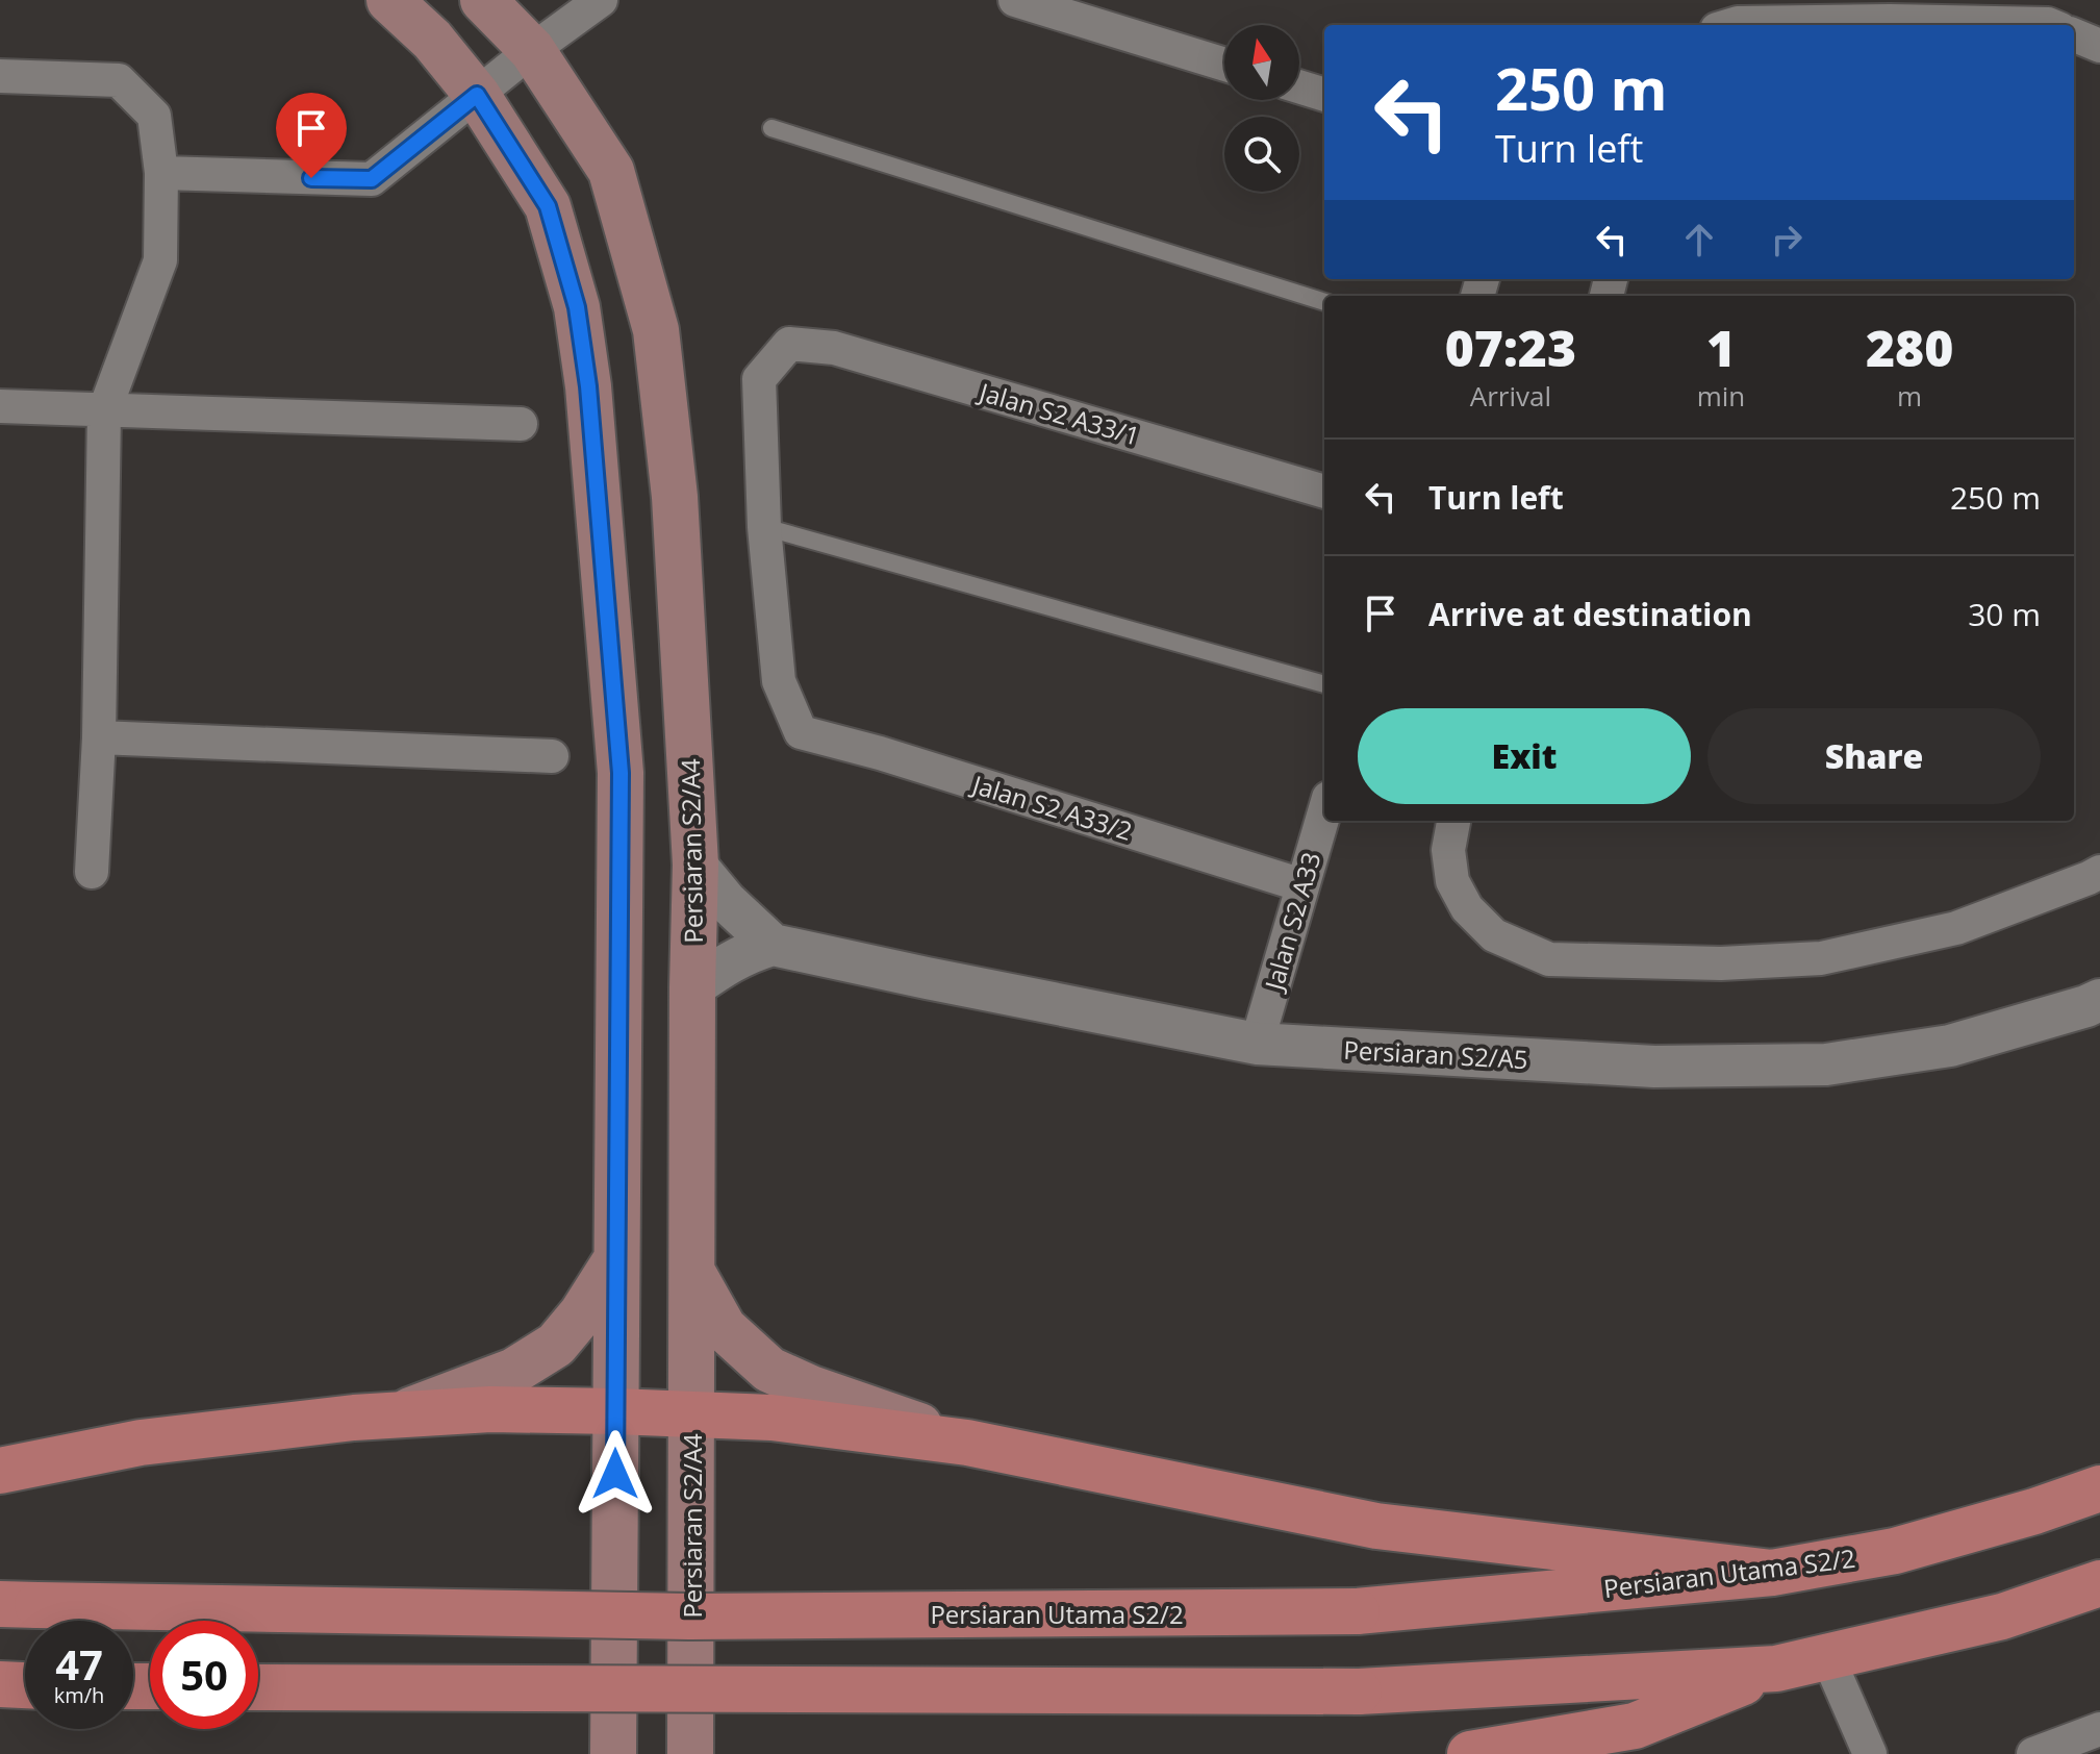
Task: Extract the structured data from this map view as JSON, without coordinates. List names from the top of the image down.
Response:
{
  "streets": {
    "main road": ["Persiaran S2/A4", "Persiaran Utama S2/2"],
    "street": [
      "Jalan S2 A33/1",
      "Jalan S2 A33/2",
      "Jalan S2 A33",
      "Persiaran S2/A5"
    ]
  },
  "crossings": [
    ["Jalan S2 A33/1", "Jalan S2 A33/2"],
    ["Jalan S2 A33/2", "Jalan S2 A33"],
    ["Jalan S2 A33", "Persiaran S2/A5"]
  ],
  "north": "top",
  "page": {
    "turn": ["250 m", "Turn left"],
    "eta": [
      "07:23",
      "Arrival",
      "1",
      "min",
      "280",
      "m"
    ],
    "list": [
      {
        "name": "Turn left",
        "value": "250 m"
      },
      {
        "name": "Arrive at destination",
        "value": "30 m"
      }
    ],
    "buttons": ["Exit", "Share"],
    "speed": "47 km/h",
    "limit": "50"
  }
}
